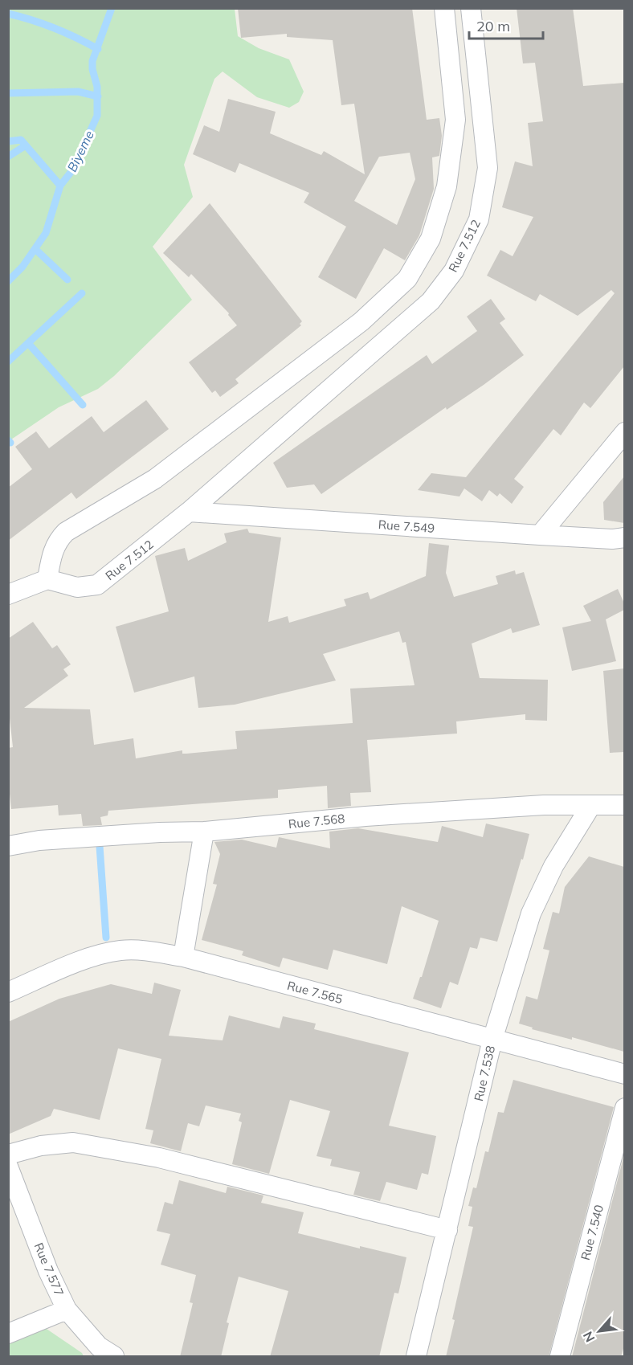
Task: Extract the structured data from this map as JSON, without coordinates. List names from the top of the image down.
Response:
{
  "streets": {
    "street": [
      "Rue 7.512",
      "Rue 7.549",
      "Rue 7.568",
      "Rue 7.565",
      "Rue 7.538",
      "Rue 7.540",
      "Rue 7.577"
    ]
  },
  "crossings": [
    ["Rue 7.512", "Rue 7.549"],
    ["Rue 7.568", "Rue 7.538"],
    ["Rue 7.565", "Rue 7.538"]
  ],
  "water": ["Biyeme"],
  "scale_bar": "20 m",
  "north": "bottom left"
}
